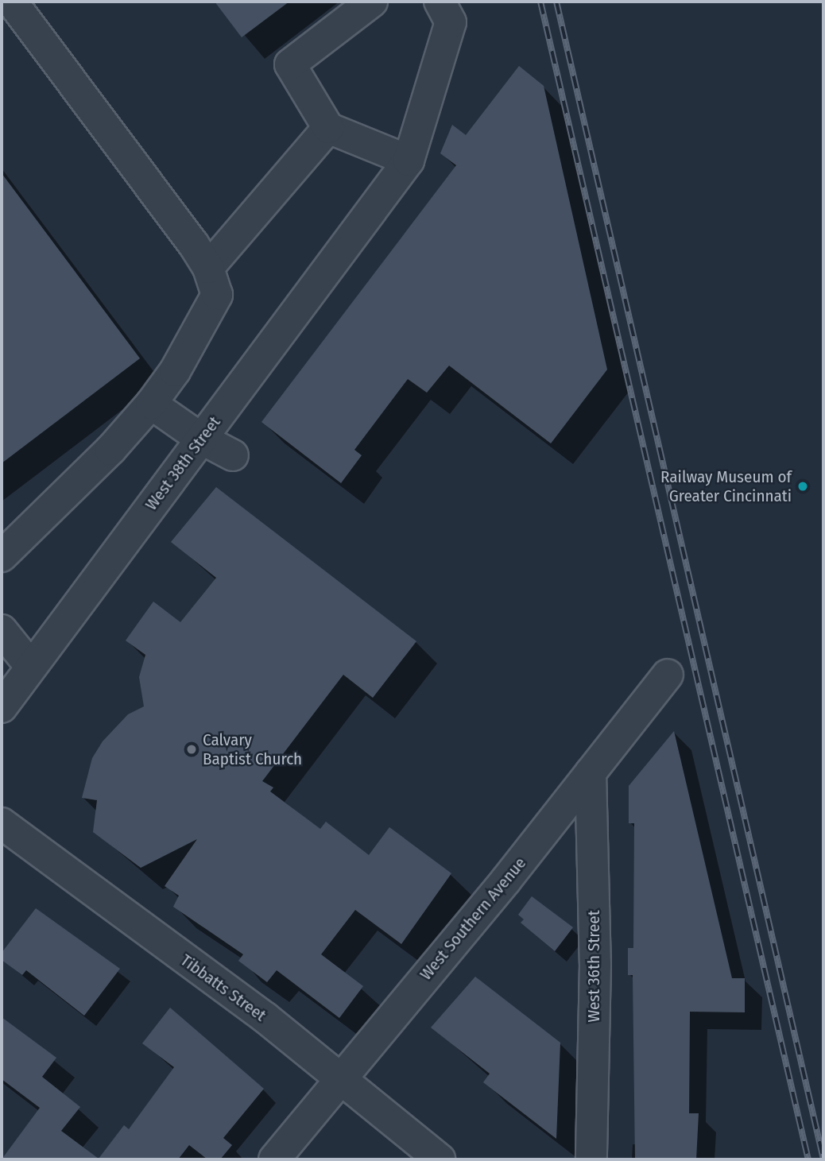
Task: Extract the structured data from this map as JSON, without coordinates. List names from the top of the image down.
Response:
{
  "streets": {
    "street": [
      "West 38th Street",
      "West Southern Avenue",
      "West 36th Street",
      "Tibbatts Street"
    ]
  },
  "crossings": [
    ["West Southern Avenue", "West 36th Street"],
    ["West Southern Avenue", "Tibbatts Street"]
  ],
  "places": ["Railway Museum of Greater Cincinnati", "Calvary Baptist Church"]
}
